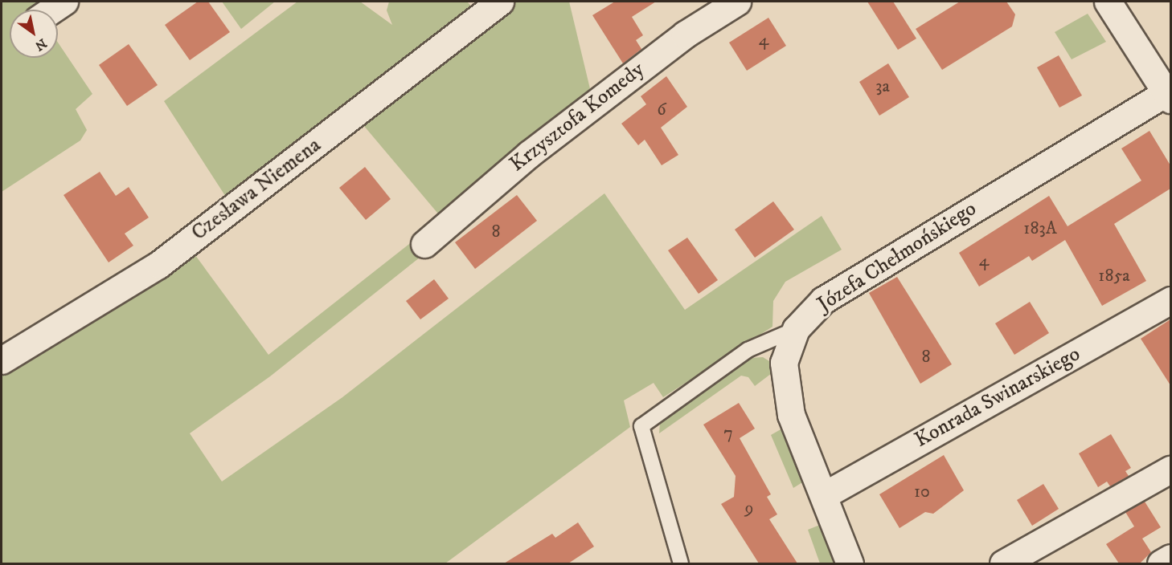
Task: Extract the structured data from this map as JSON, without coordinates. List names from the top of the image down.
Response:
{
  "streets": {
    "street": [
      "Krzysztofa Komedy",
      "Czesława Niemena",
      "Józefa Chełmońskiego",
      "Konrada Swinarskiego"
    ]
  },
  "crossings": [
    ["Józefa Chełmońskiego", "Konrada Swinarskiego"]
  ],
  "house_numbers": [
    "4",
    "3a",
    "6",
    "183A",
    "8",
    "4",
    "185a",
    "8",
    "7",
    "10",
    "9"
  ],
  "north": "bottom right"
}
